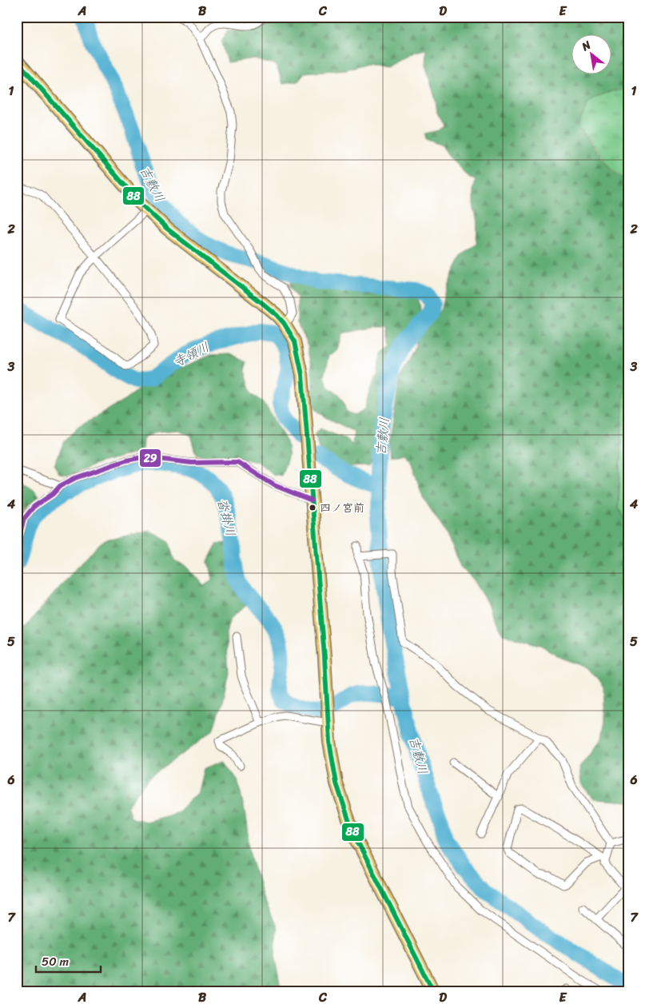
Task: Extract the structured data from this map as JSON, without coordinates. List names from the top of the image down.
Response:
{
  "water": ["吉敷川", "寺領川", "沓掛川"],
  "places": ["四ノ宮前"],
  "lines": ["transit line 88", "transit line 29"],
  "scale_bar": "50 m",
  "north": "top left",
  "grid": {
    "columns": [
      "A",
      "B",
      "C",
      "D",
      "E"
    ],
    "rows": [
      "1",
      "2",
      "3",
      "4",
      "5",
      "6",
      "7"
    ]
  }
}
